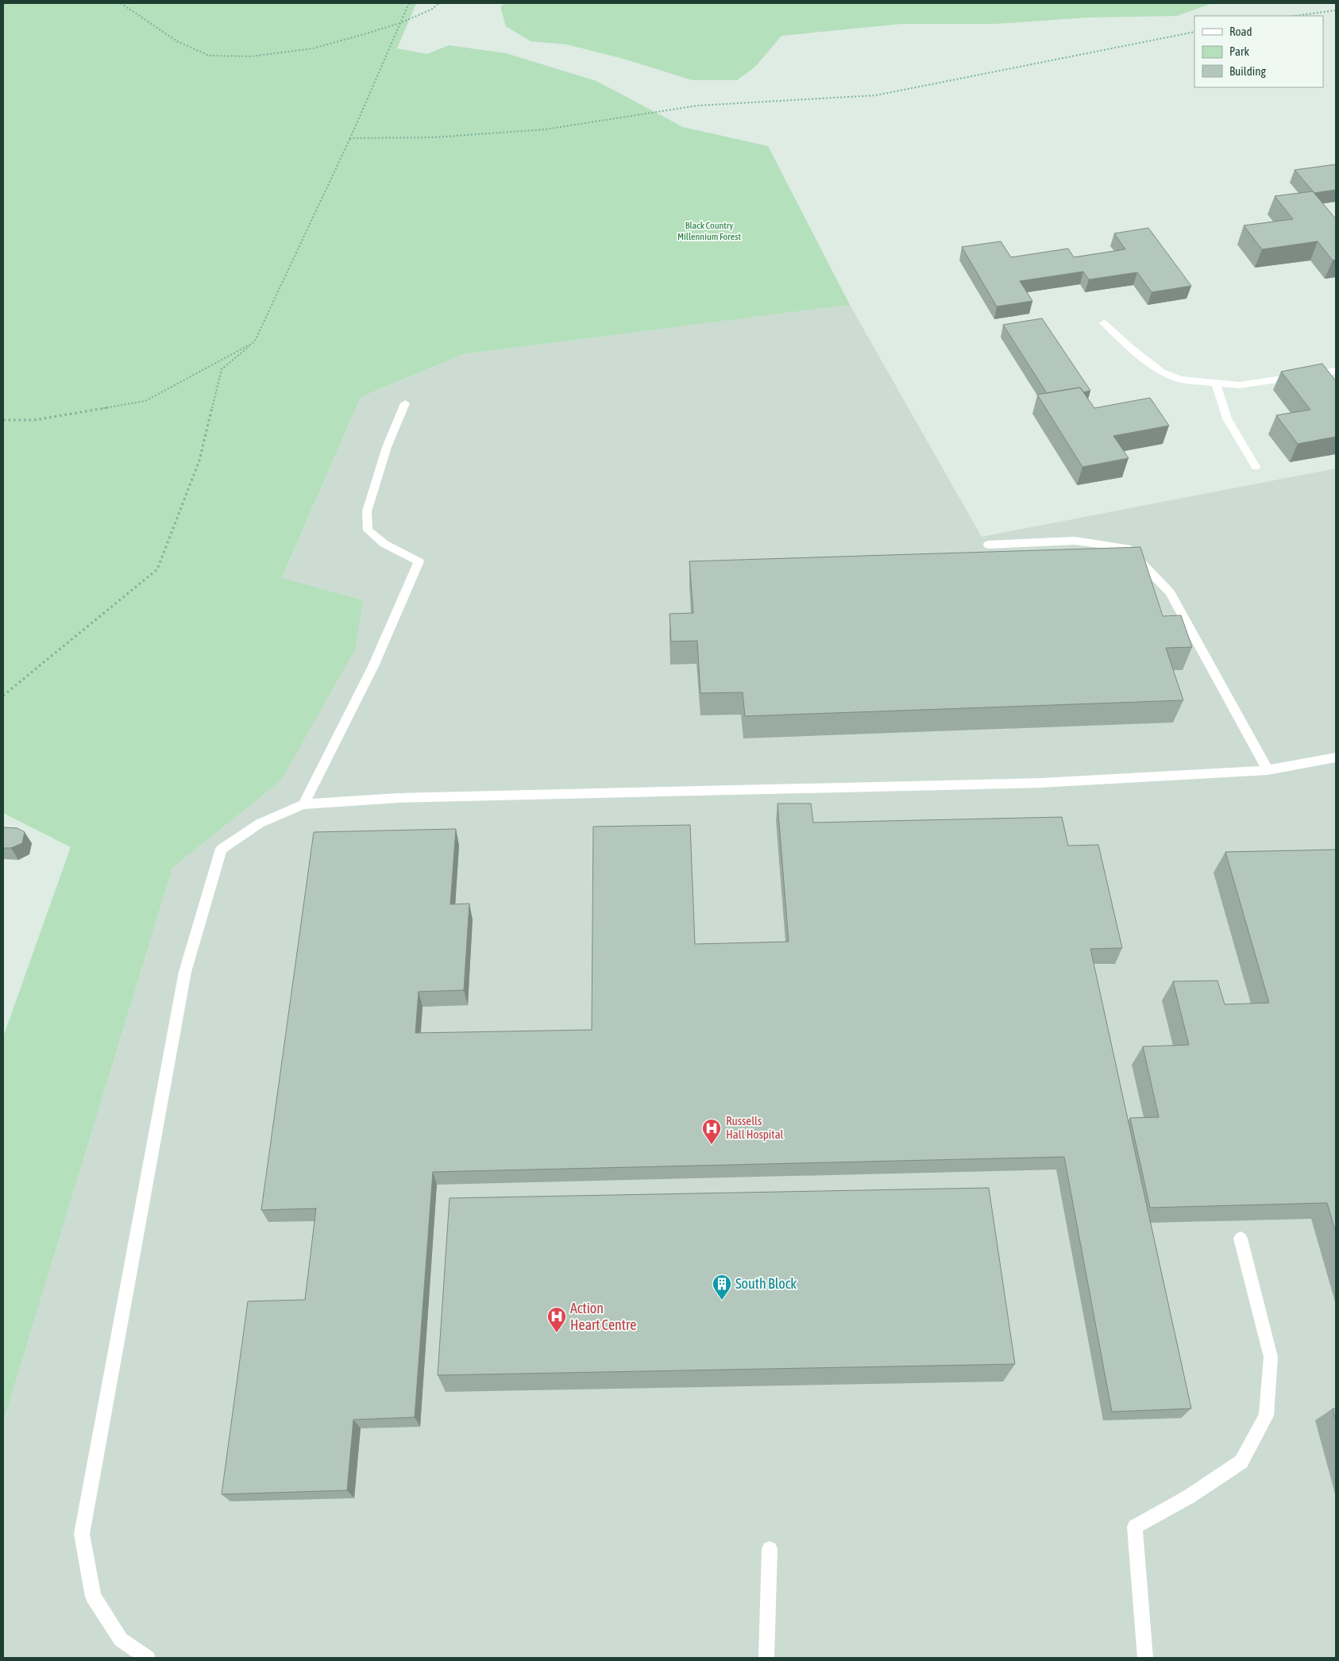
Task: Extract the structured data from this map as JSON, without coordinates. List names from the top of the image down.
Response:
{
  "parks": ["Black Country Millennium Forest"],
  "places": {
    "hospital": ["Russells Hall Hospital", "Action Heart Centre"],
    "building": ["South Block"]
  },
  "legend": ["Road", "Park", "Building"]
}
